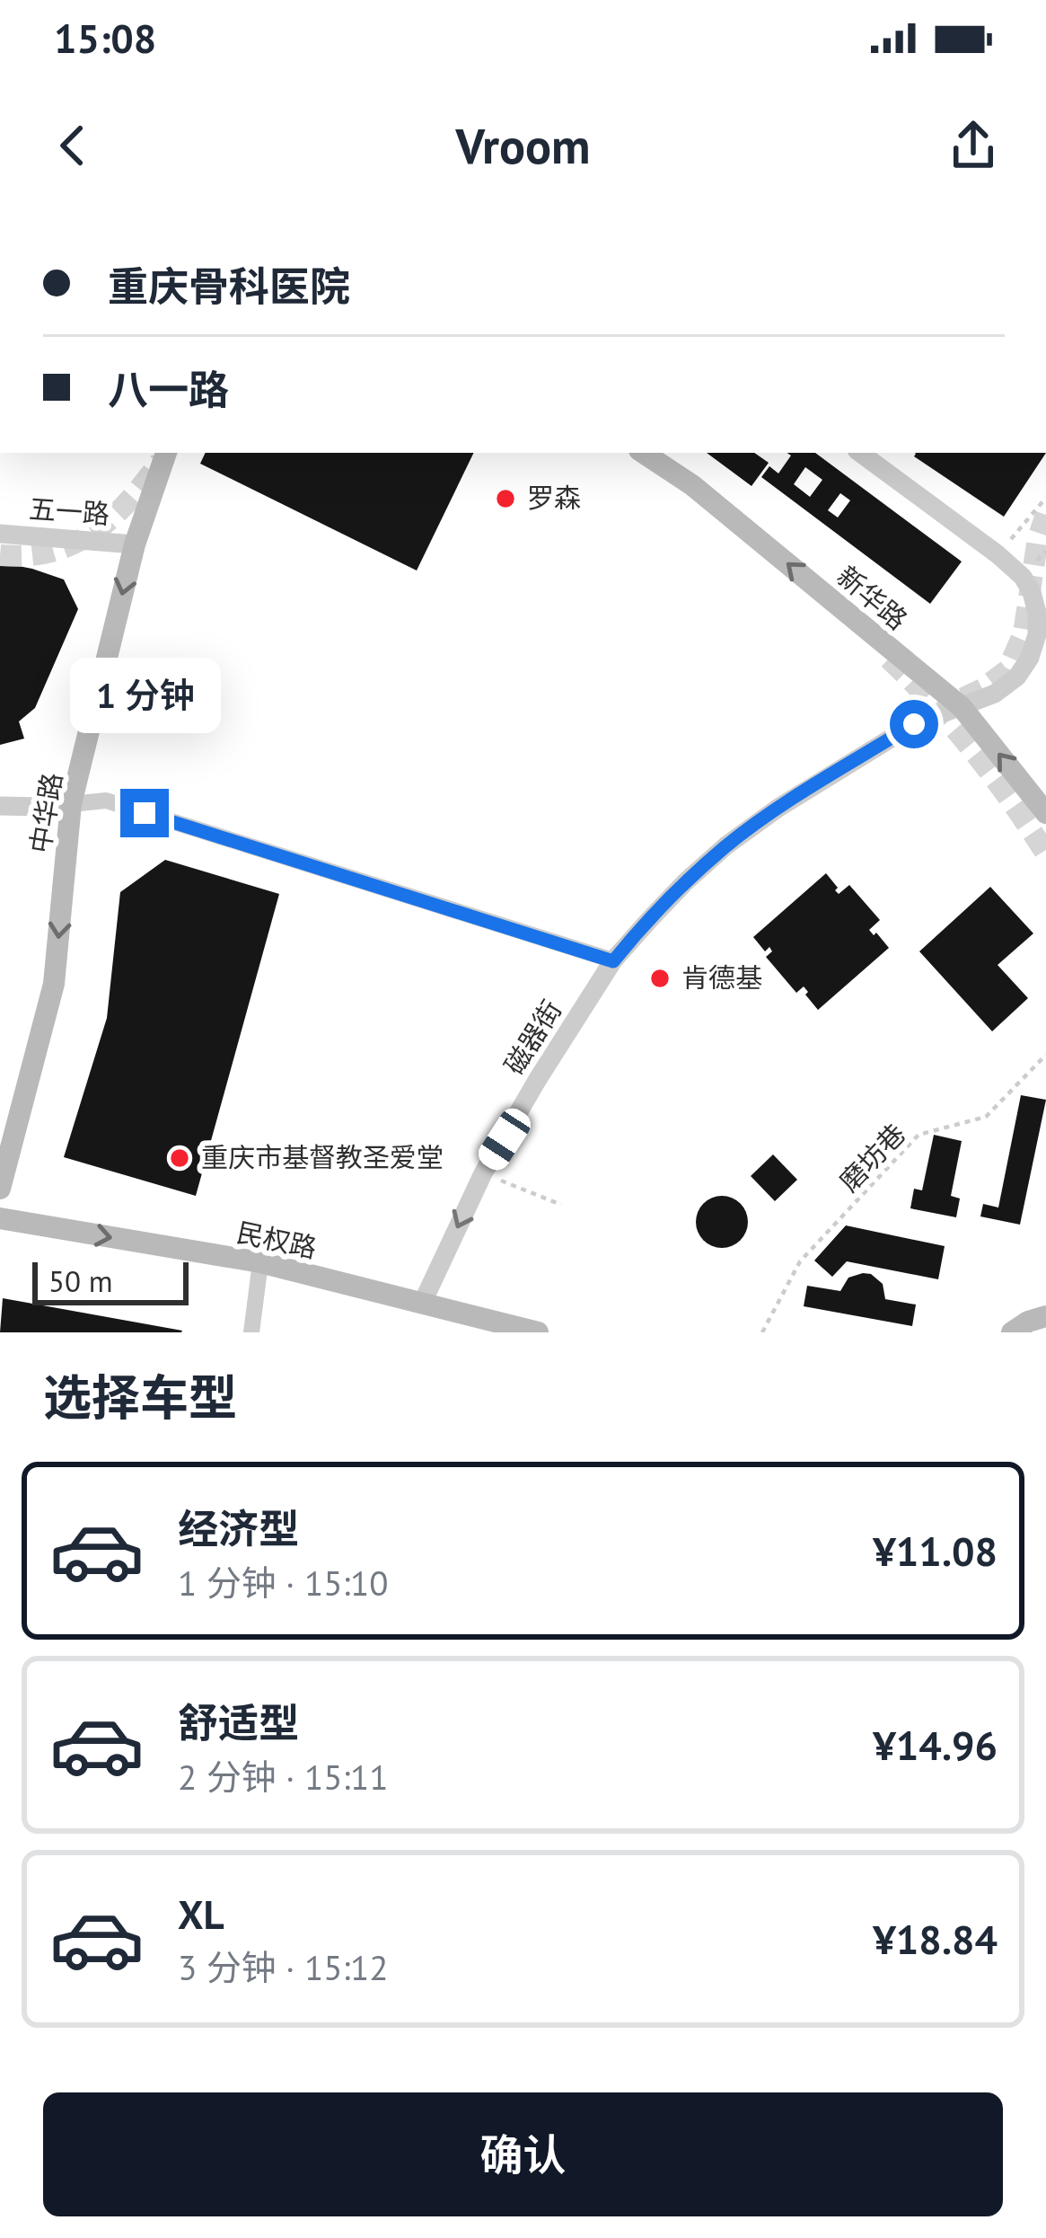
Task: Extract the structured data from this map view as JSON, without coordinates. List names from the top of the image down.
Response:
{
  "streets": {
    "main road": ["新华路", "中华路", "民权路"],
    "street": ["五一路", "磁器街"],
    "path": ["磨坊巷"]
  },
  "crossings": [
    ["五一路", "中华路"],
    ["新华路", "磁器街"],
    ["磁器街", "民权路"]
  ],
  "one_way": ["新华路", "中华路", "民权路"],
  "places": ["罗森", "肯德基", "重庆市基督教圣爱堂"],
  "scale_bar": "50 m",
  "page": {
    "status": "15:08",
    "header": "Vroom",
    "banner": ["重庆骨科医院", "八一路"],
    "bubble": "1 分钟",
    "scale": "50 m",
    "heading": "选择车型",
    "list": [
      {
        "name": "经济型",
        "note": "1 分钟 · 15:10",
        "value": "¥11.08"
      },
      {
        "name": "舒适型",
        "note": "2 分钟 · 15:11",
        "value": "¥14.96"
      },
      {
        "name": "XL",
        "note": "3 分钟 · 15:12",
        "value": "¥18.84"
      }
    ],
    "buttons": "确认"
  }
}
